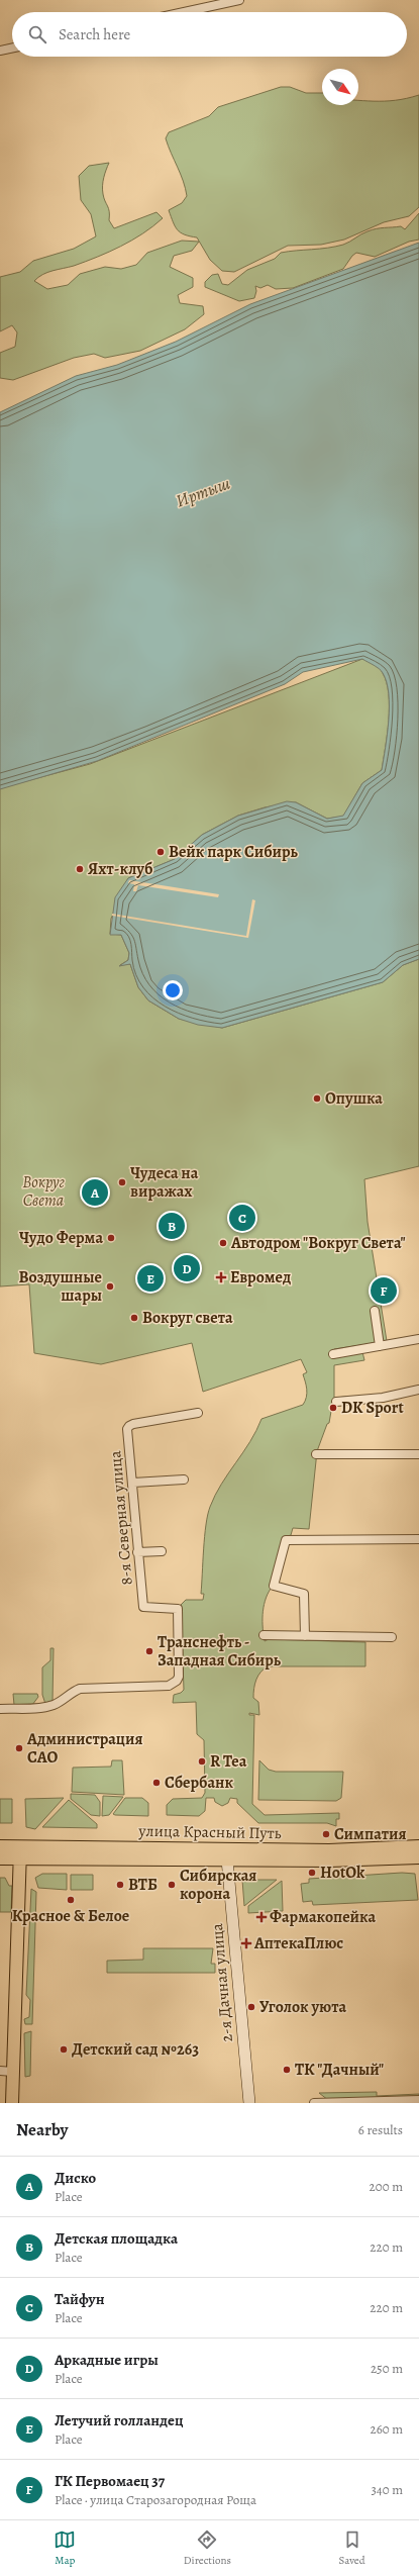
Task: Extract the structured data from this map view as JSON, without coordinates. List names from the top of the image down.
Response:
{
  "streets": {
    "main road": ["улица Красный Путь"],
    "street": ["8-я Северная улица", "2-я Дачная улица"]
  },
  "crossings": [
    ["улица Красный Путь", "2-я Дачная улица"]
  ],
  "water": ["Иртыш"],
  "parks": ["Вокруг Света"],
  "places": {
    "other": [
      "Вейк парк Сибирь",
      "Яхт-клуб",
      "Опушка",
      "Чудеса на виражах",
      "Чудо Ферма",
      "Автодром \"Вокруг Света\"",
      "Воздушные шары",
      "Вокруг света",
      "DK Sport",
      "Транснефть - Западная Сибирь",
      "Администрация САО",
      "R Tea",
      "Сбербанк",
      "Симпатия",
      "HotOk",
      "ВТБ",
      "Сибирская корона",
      "Красное & Белое",
      "Уголок уюта",
      "Детский сад №263",
      "ТК \"Дачный\""
    ],
    "health": ["Евромед", "Фармакопейка", "АптекаПлюс"]
  },
  "north": "bottom right",
  "page": {
    "search": "Search here",
    "pins": [
      "A",
      "C",
      "B",
      "D",
      "E",
      "F"
    ],
    "heading": ["Nearby", "6 results"],
    "list": [
      {
        "mark": "A",
        "name": "Диско",
        "note": "Place",
        "value": "200 m"
      },
      {
        "mark": "B",
        "name": "Детская площадка",
        "note": "Place",
        "value": "220 m"
      },
      {
        "mark": "C",
        "name": "Тайфун",
        "note": "Place",
        "value": "220 m"
      },
      {
        "mark": "D",
        "name": "Аркадные игры",
        "note": "Place",
        "value": "250 m"
      },
      {
        "mark": "E",
        "name": "Летучий голландец",
        "note": "Place",
        "value": "260 m"
      },
      {
        "mark": "F",
        "name": "ГК Первомаец 37",
        "note": "Place · улица Старозагородная Роща",
        "value": "340 m"
      }
    ],
    "nav": ["Map", "Directions", "Saved"]
  }
}
